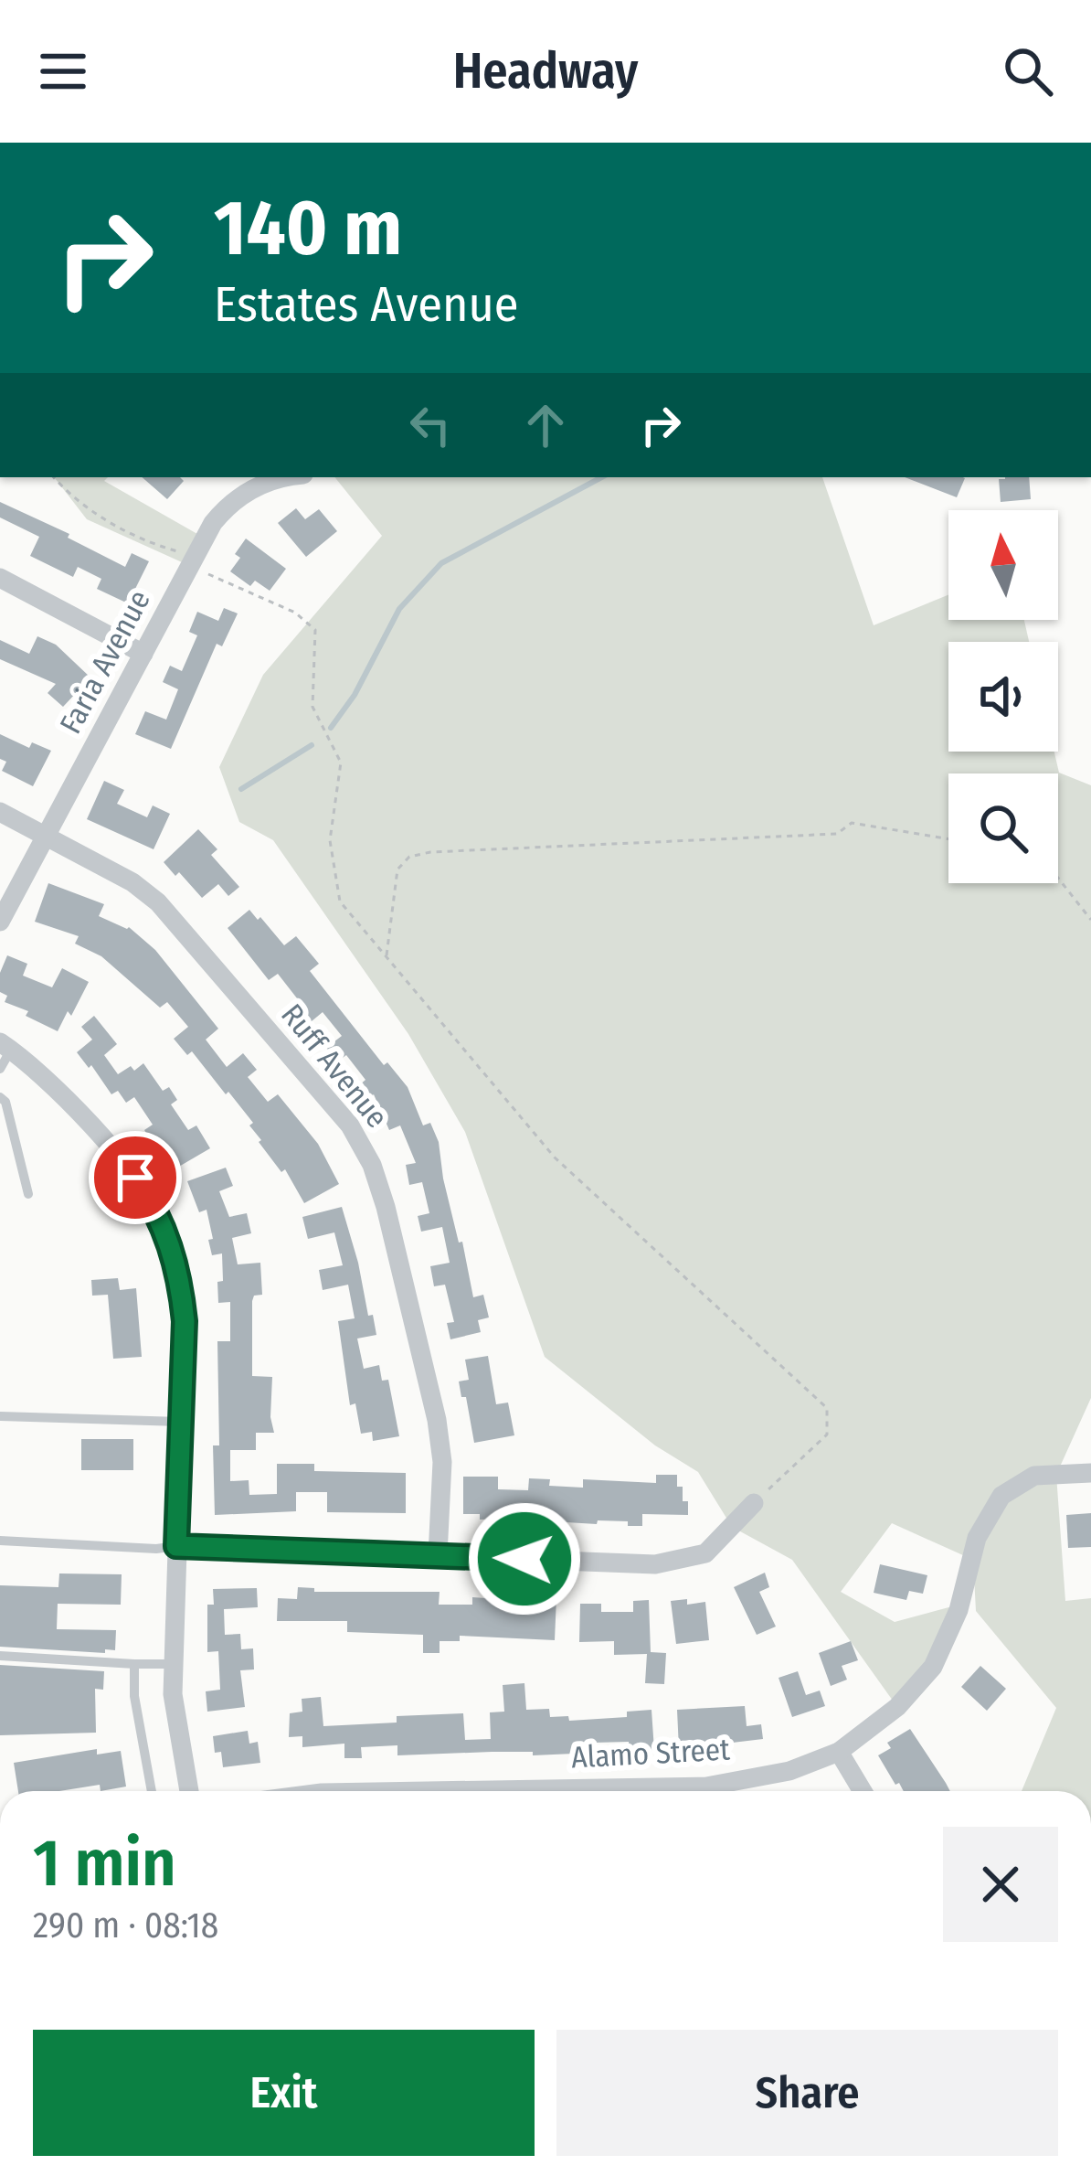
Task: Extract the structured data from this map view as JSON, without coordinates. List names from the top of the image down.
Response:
{
  "streets": {
    "street": ["Faria Avenue", "Ruff Avenue", "Alamo Street"]
  },
  "crossings": [
    ["Faria Avenue", "Ruff Avenue"]
  ],
  "north": "top",
  "page": {
    "header": "Headway",
    "turn": ["140 m", "Estates Avenue"],
    "heading": ["1 min", "290 m · 08:18"],
    "buttons": ["Exit", "Share"]
  }
}
